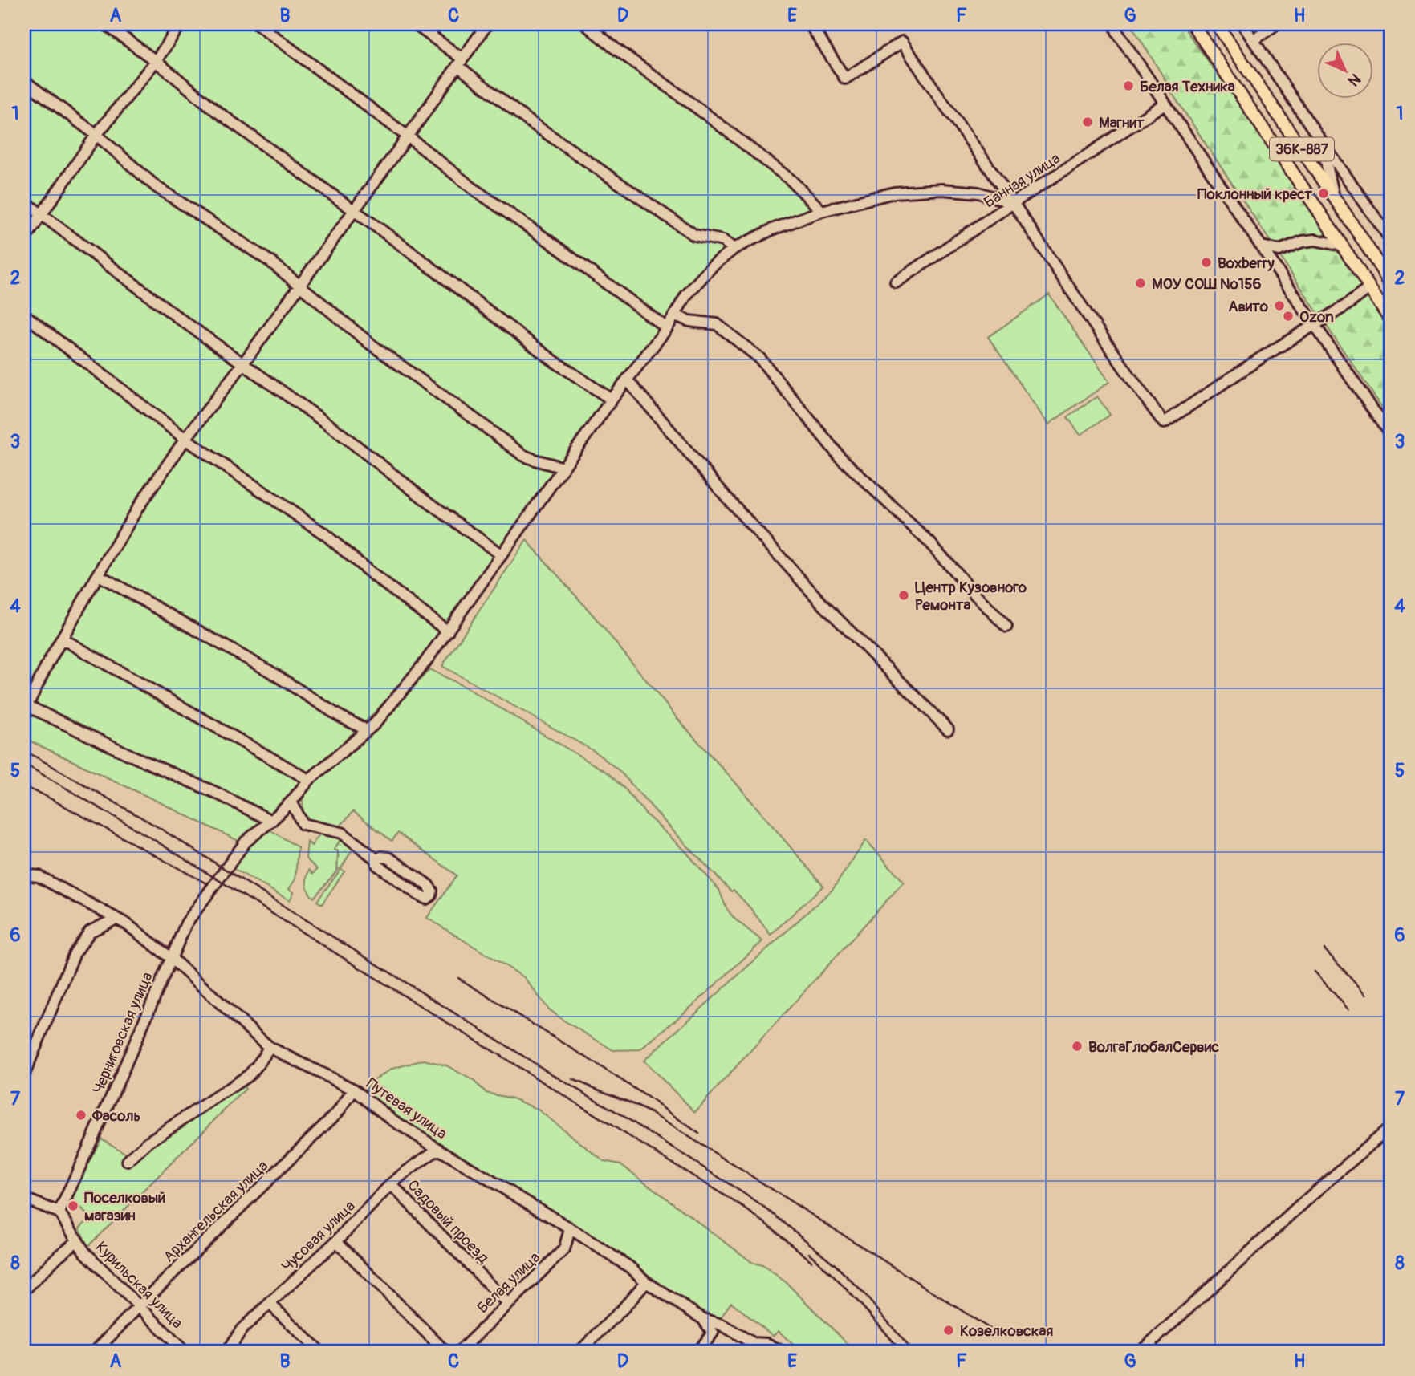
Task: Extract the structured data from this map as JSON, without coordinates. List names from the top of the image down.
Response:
{
  "streets": {
    "main road": ["36К-887"],
    "street": [
      "Банная улица",
      "Черниговская улица",
      "Путевая улица",
      "Архангельская улица",
      "Садовый проезд",
      "Чусовая улица",
      "Белая улица",
      "Курильская улица"
    ]
  },
  "crossings": [
    ["Банная улица", "Черниговская улица"],
    ["Черниговская улица", "Путевая улица"],
    ["Черниговская улица", "Курильская улица"],
    ["Путевая улица", "Архангельская улица"],
    ["Путевая улица", "Чусовая улица"],
    ["Путевая улица", "Белая улица"],
    ["Архангельская улица", "Курильская улица"],
    ["Садовый проезд", "Чусовая улица"],
    ["Садовый проезд", "Белая улица"]
  ],
  "places": [
    "Белая Техника",
    "Магнит",
    "Поклонный крест",
    "Boxberry",
    "МОУ СОШ №156",
    "Авито",
    "Ozon",
    "Центр Кузовного Ремонта",
    "ВолгаГлобалСервис",
    "Фасоль",
    "Поселковый магазин",
    "Козелковская"
  ],
  "north": "bottom right",
  "grid": {
    "columns": [
      "A",
      "B",
      "C",
      "D",
      "E",
      "F",
      "G",
      "H"
    ],
    "rows": [
      "1",
      "2",
      "3",
      "4",
      "5",
      "6",
      "7",
      "8"
    ]
  }
}
